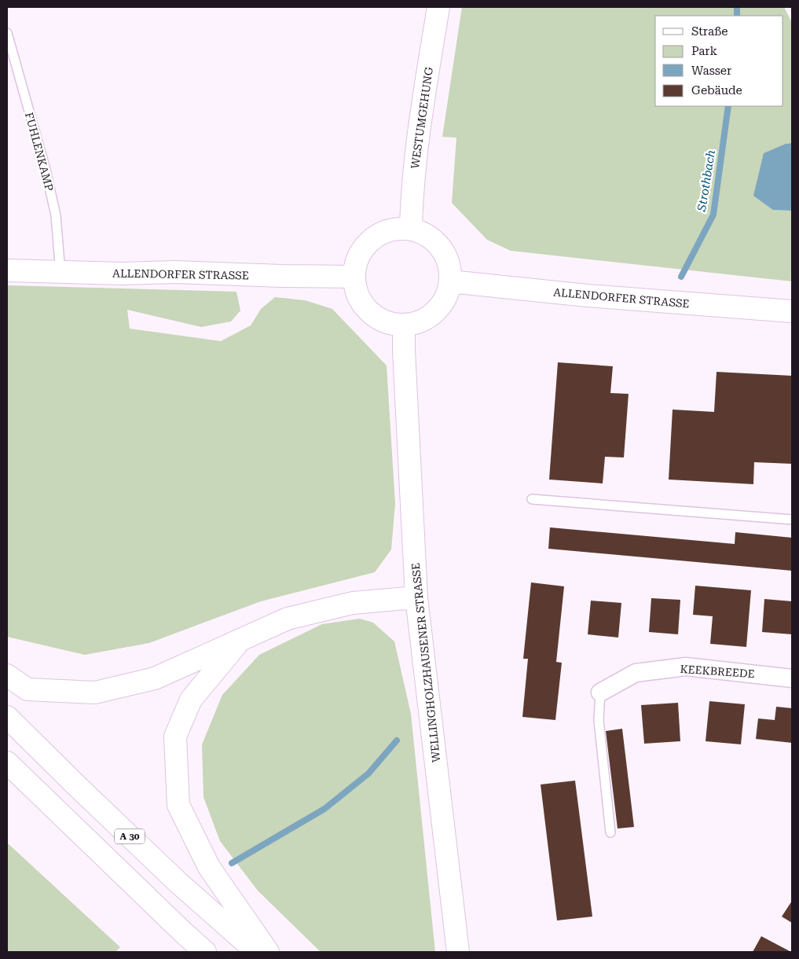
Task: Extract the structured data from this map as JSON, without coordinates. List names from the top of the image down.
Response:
{
  "streets": {
    "main road": [
      "WESTUMGEHUNG",
      "ALLENDORFER STRASSE",
      "WELLINGHOLZHAUSENER STRASSE",
      "A 30"
    ],
    "street": ["KEEKBREEDE"],
    "lane": ["FUHLENKAMP"]
  },
  "crossings": [
    ["WESTUMGEHUNG", "ALLENDORFER STRASSE"],
    ["WESTUMGEHUNG", "WELLINGHOLZHAUSENER STRASSE"],
    ["FUHLENKAMP", "ALLENDORFER STRASSE"],
    ["ALLENDORFER STRASSE", "WELLINGHOLZHAUSENER STRASSE"]
  ],
  "water": ["Strothbach"],
  "legend": [
    "Straße",
    "Park",
    "Wasser",
    "Gebäude"
  ]
}
